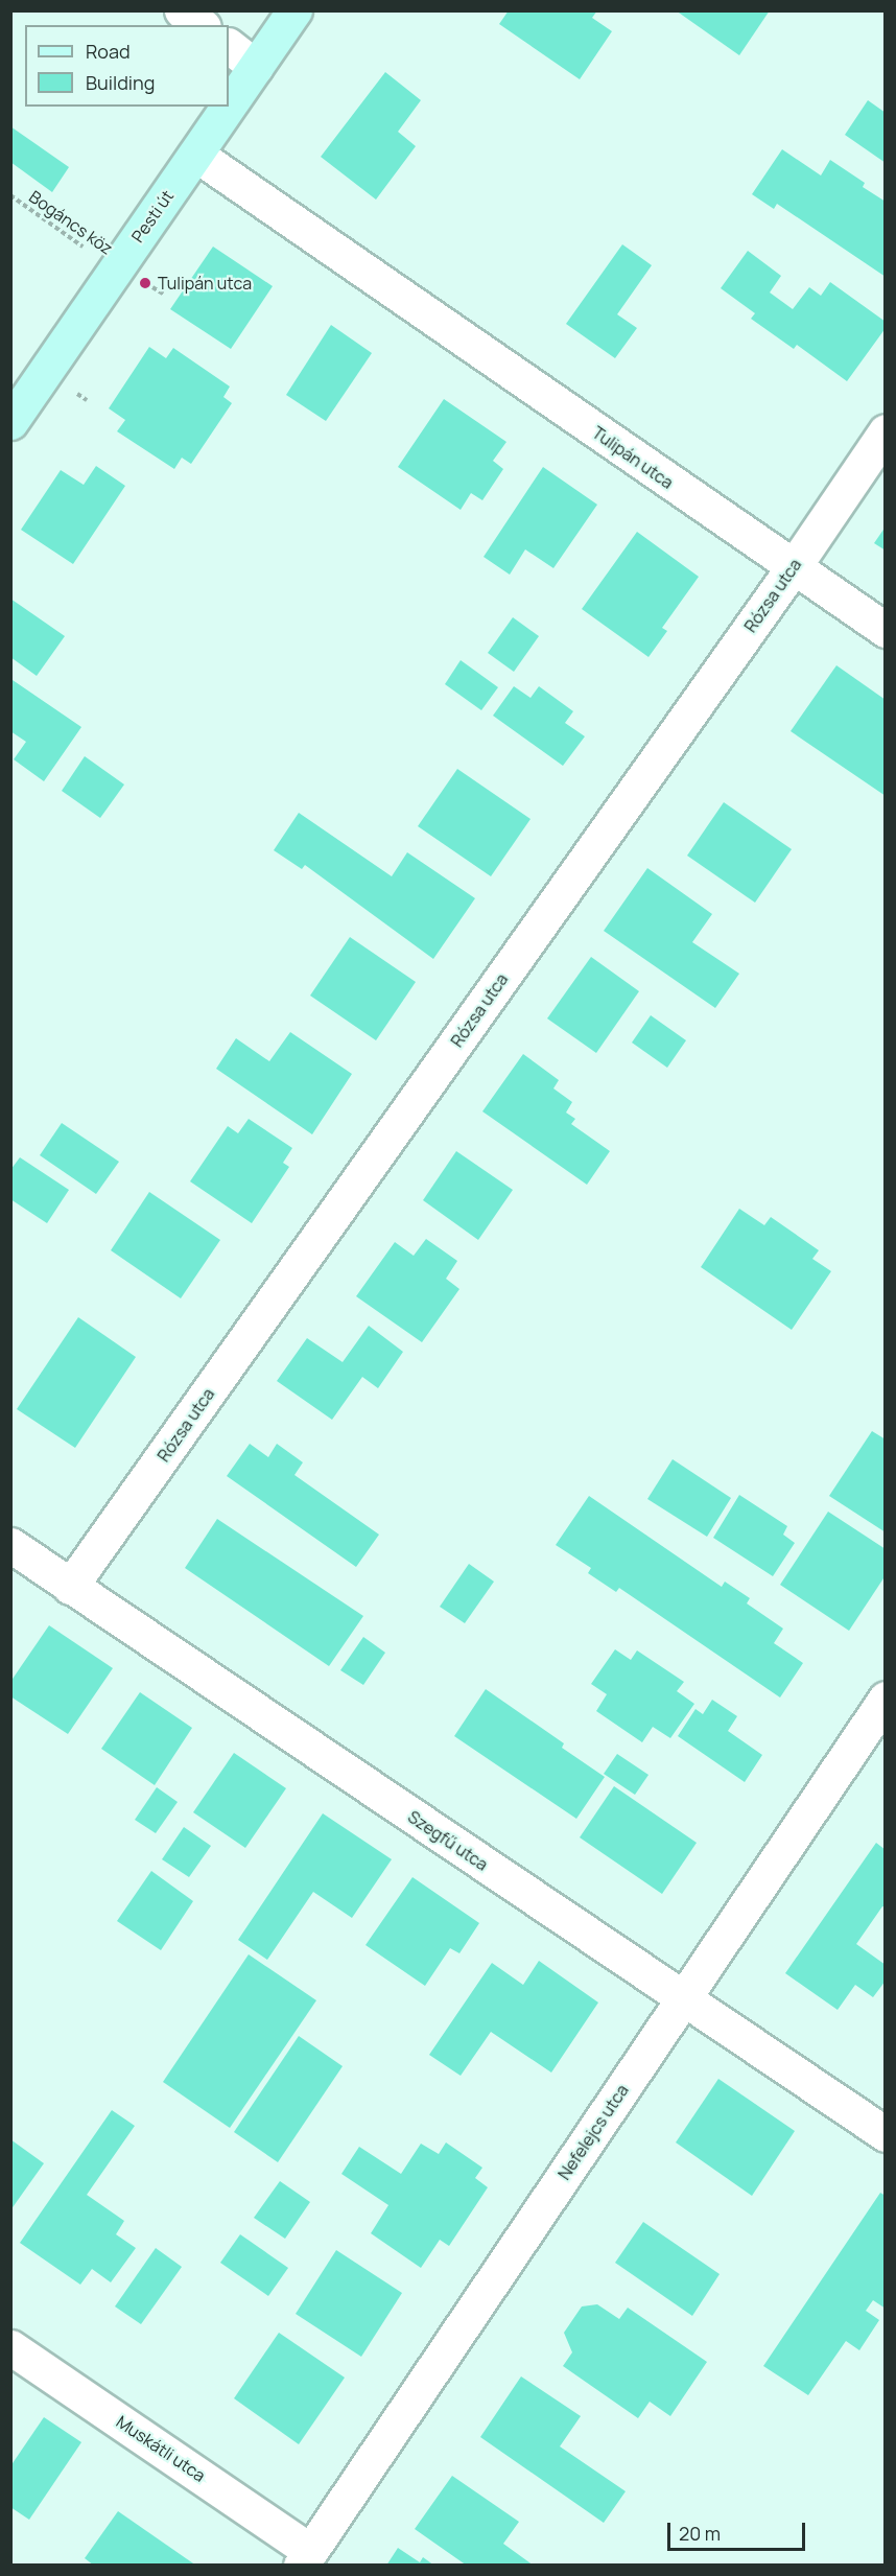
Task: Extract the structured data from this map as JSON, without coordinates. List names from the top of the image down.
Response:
{
  "streets": {
    "street": [
      "Pesti út",
      "Tulipán utca",
      "Rózsa utca",
      "Szegfű utca",
      "Nefelejcs utca",
      "Muskátli utca"
    ],
    "path": ["Bogáncs köz"]
  },
  "crossings": [
    ["Pesti út", "Bogáncs köz"],
    ["Pesti út", "Tulipán utca"],
    ["Tulipán utca", "Rózsa utca"],
    ["Rózsa utca", "Szegfű utca"],
    ["Szegfű utca", "Nefelejcs utca"],
    ["Nefelejcs utca", "Muskátli utca"]
  ],
  "places": ["Tulipán utca"],
  "legend": ["Road", "Building"],
  "scale_bar": "20 m"
}
